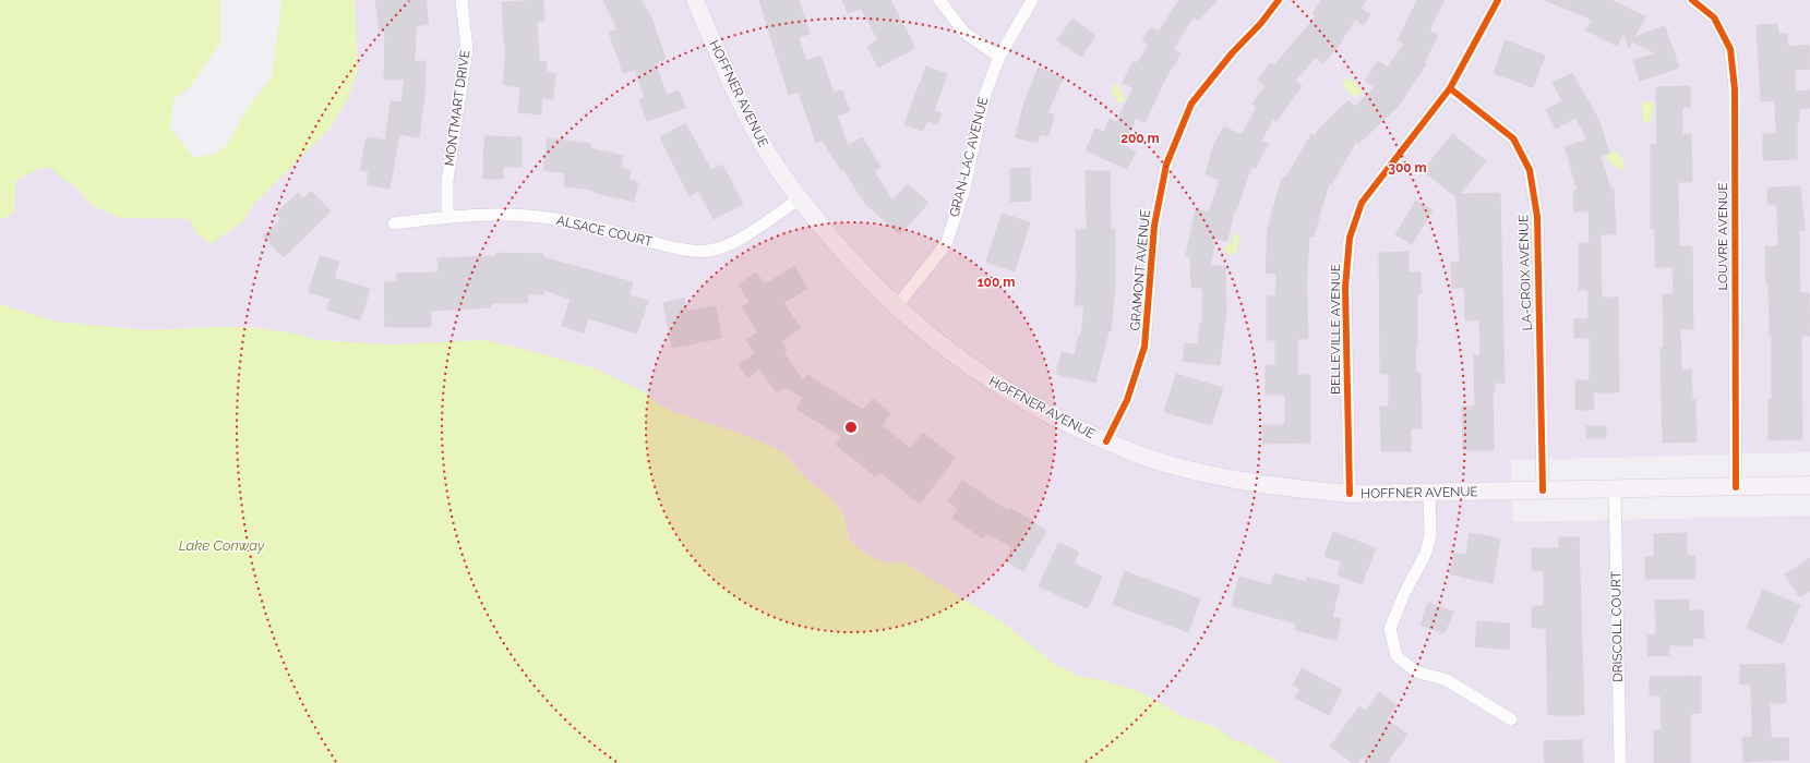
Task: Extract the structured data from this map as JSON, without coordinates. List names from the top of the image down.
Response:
{
  "streets": {
    "main road": ["HOFFNER AVENUE"],
    "street": [
      "MONTMART DRIVE",
      "GRAN-LAC AVENUE",
      "ALSACE COURT",
      "LOUVRE AVENUE",
      "GRAMONT AVENUE",
      "LA-CROIX AVENUE",
      "BELLEVILLE AVENUE",
      "DRISCOLL COURT"
    ]
  },
  "crossings": [
    ["HOFFNER AVENUE", "GRAN-LAC AVENUE"],
    ["HOFFNER AVENUE", "ALSACE COURT"],
    ["HOFFNER AVENUE", "LOUVRE AVENUE"],
    ["HOFFNER AVENUE", "GRAMONT AVENUE"],
    ["HOFFNER AVENUE", "LA-CROIX AVENUE"],
    ["HOFFNER AVENUE", "BELLEVILLE AVENUE"],
    ["HOFFNER AVENUE", "DRISCOLL COURT"],
    ["MONTMART DRIVE", "ALSACE COURT"],
    ["LA-CROIX AVENUE", "BELLEVILLE AVENUE"]
  ],
  "water": ["Lake Conway"],
  "rings": ["200 m", "300 m", "100 m"]
}
